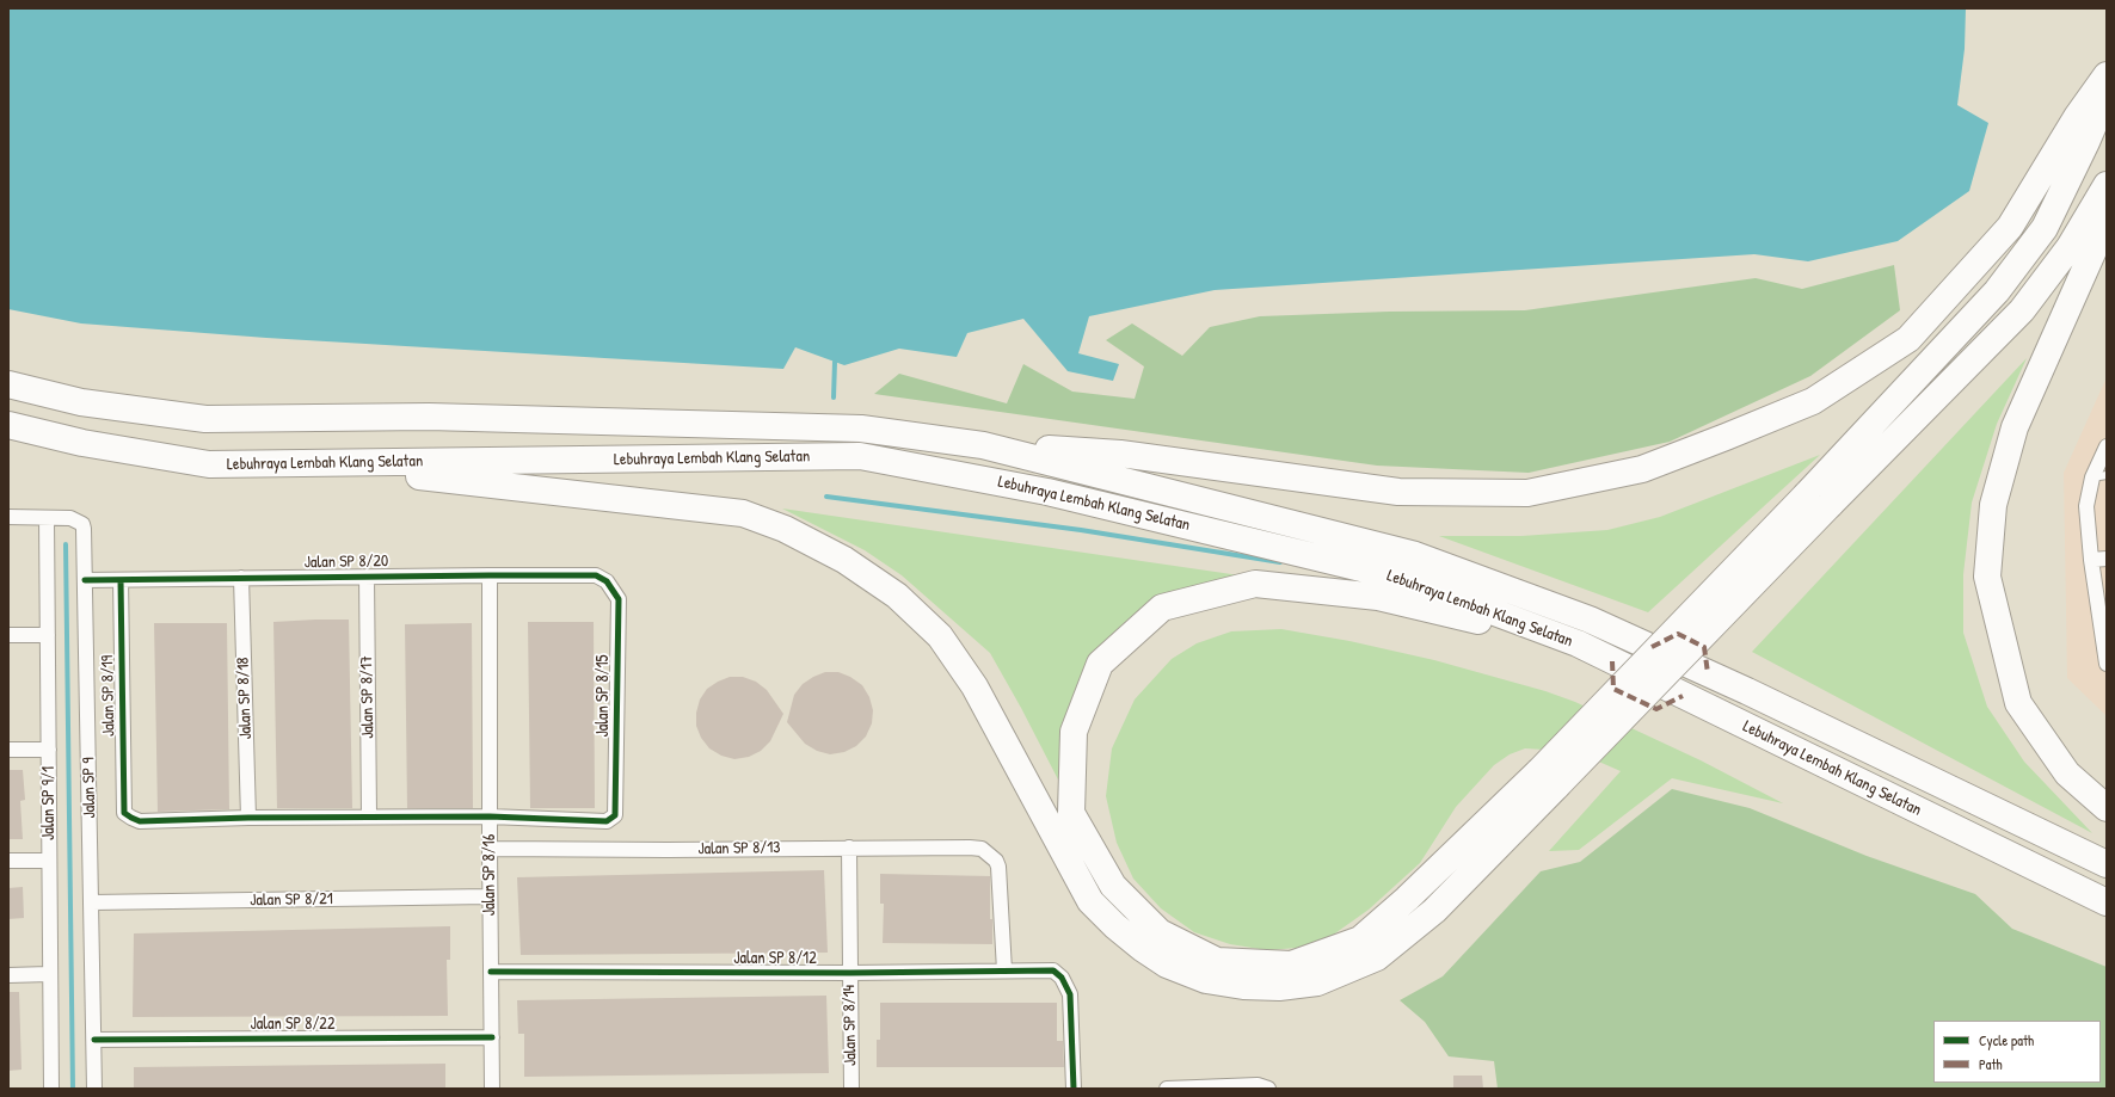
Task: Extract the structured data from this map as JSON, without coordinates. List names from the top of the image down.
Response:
{
  "streets": {
    "highway": ["Lebuhraya Lembah Klang Selatan"],
    "street": [
      "Jalan SP 8/20",
      "Jalan SP 8/19",
      "Jalan SP 8/15",
      "Jalan SP 8/17",
      "Jalan SP 8/18",
      "Jalan SP 9",
      "Jalan SP 9/1",
      "Jalan SP 8/13",
      "Jalan SP 8/16",
      "Jalan SP 8/21",
      "Jalan SP 8/12",
      "Jalan SP 8/22",
      "Jalan SP 8/14"
    ]
  },
  "crossings": [
    ["Jalan SP 8/20", "Jalan SP 8/19"],
    ["Jalan SP 8/20", "Jalan SP 8/15"],
    ["Jalan SP 8/20", "Jalan SP 8/17"],
    ["Jalan SP 8/20", "Jalan SP 8/18"],
    ["Jalan SP 8/20", "Jalan SP 9"],
    ["Jalan SP 8/20", "Jalan SP 8/16"],
    ["Jalan SP 8/19", "Jalan SP 8/18"],
    ["Jalan SP 8/15", "Jalan SP 8/16"],
    ["Jalan SP 9", "Jalan SP 9/1"],
    ["Jalan SP 9", "Jalan SP 8/21"],
    ["Jalan SP 9", "Jalan SP 8/22"],
    ["Jalan SP 8/13", "Jalan SP 8/16"],
    ["Jalan SP 8/13", "Jalan SP 8/12"],
    ["Jalan SP 8/13", "Jalan SP 8/14"],
    ["Jalan SP 8/16", "Jalan SP 8/21"],
    ["Jalan SP 8/16", "Jalan SP 8/12"],
    ["Jalan SP 8/16", "Jalan SP 8/22"],
    ["Jalan SP 8/12", "Jalan SP 8/14"]
  ],
  "legend": ["Cycle path", "Path"]
}
